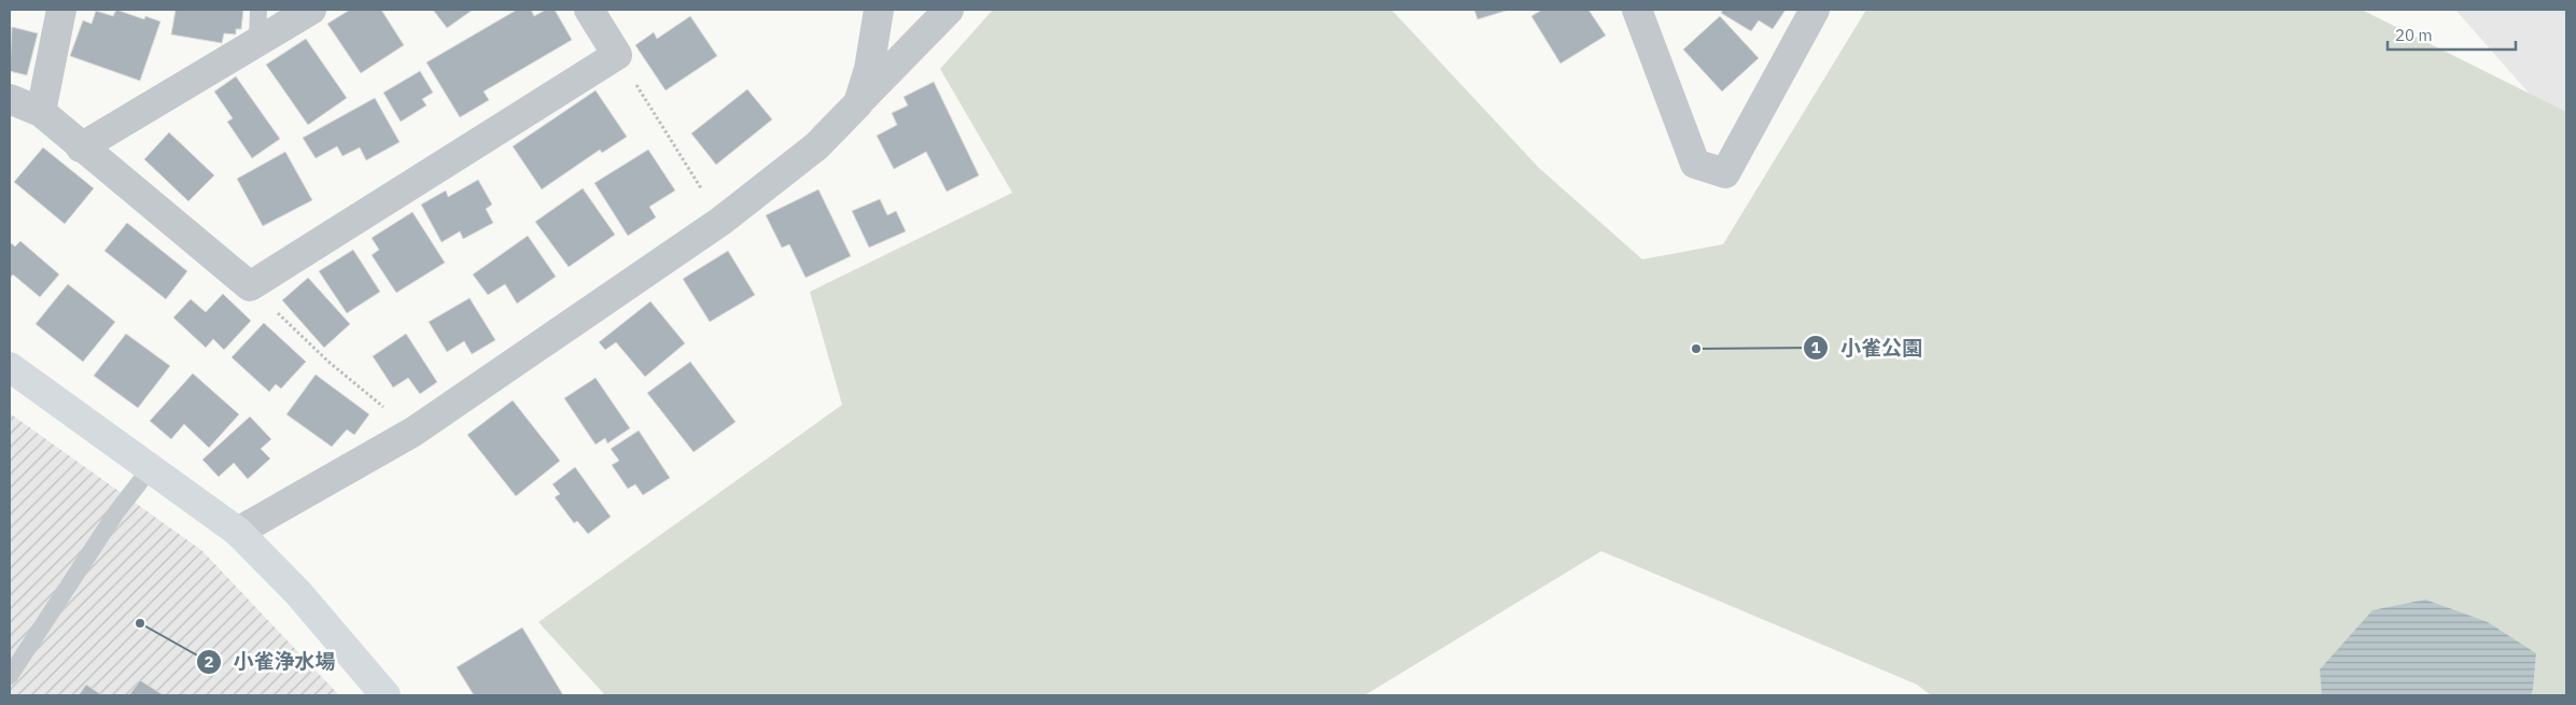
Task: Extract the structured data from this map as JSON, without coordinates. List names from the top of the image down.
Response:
{
  "places": ["小雀公園", "小雀浄水場"],
  "scale_bar": "20 m"
}
